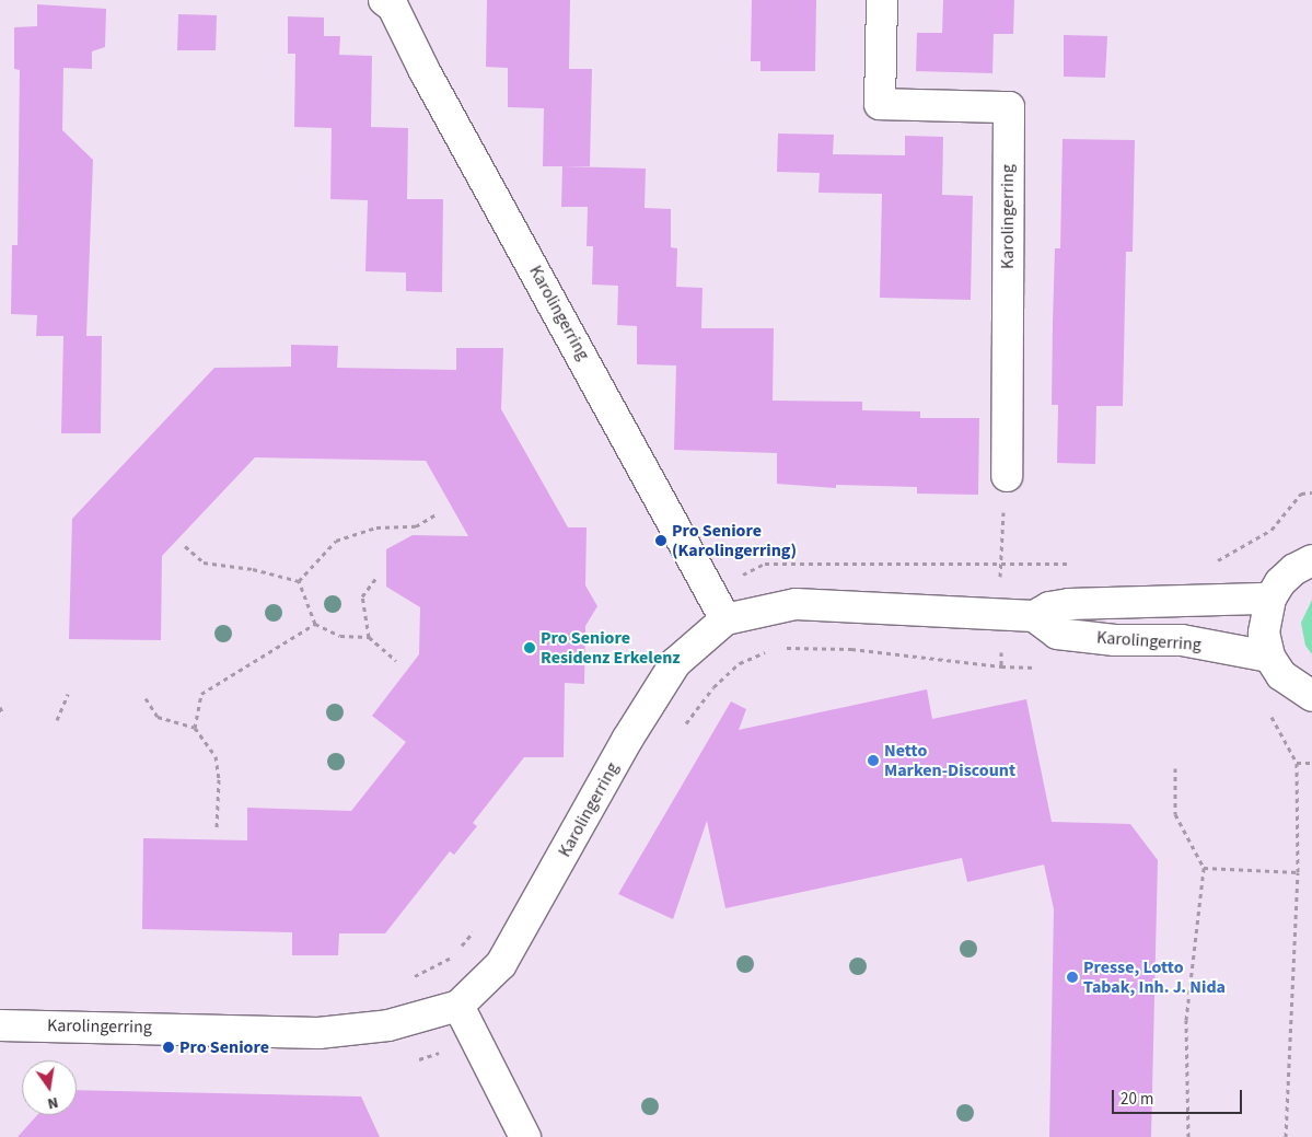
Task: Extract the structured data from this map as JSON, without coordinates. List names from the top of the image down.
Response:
{
  "streets": {
    "street": ["Karolingerring"]
  },
  "places": [
    "Pro Seniore (Karolingerring)",
    "Pro Seniore Residenz Erkelenz",
    "Netto Marken-Discount",
    "Presse, Lotto Tabak, Inh. J. Nida",
    "Pro Seniore"
  ],
  "scale_bar": "20 m",
  "north": "bottom"
}
